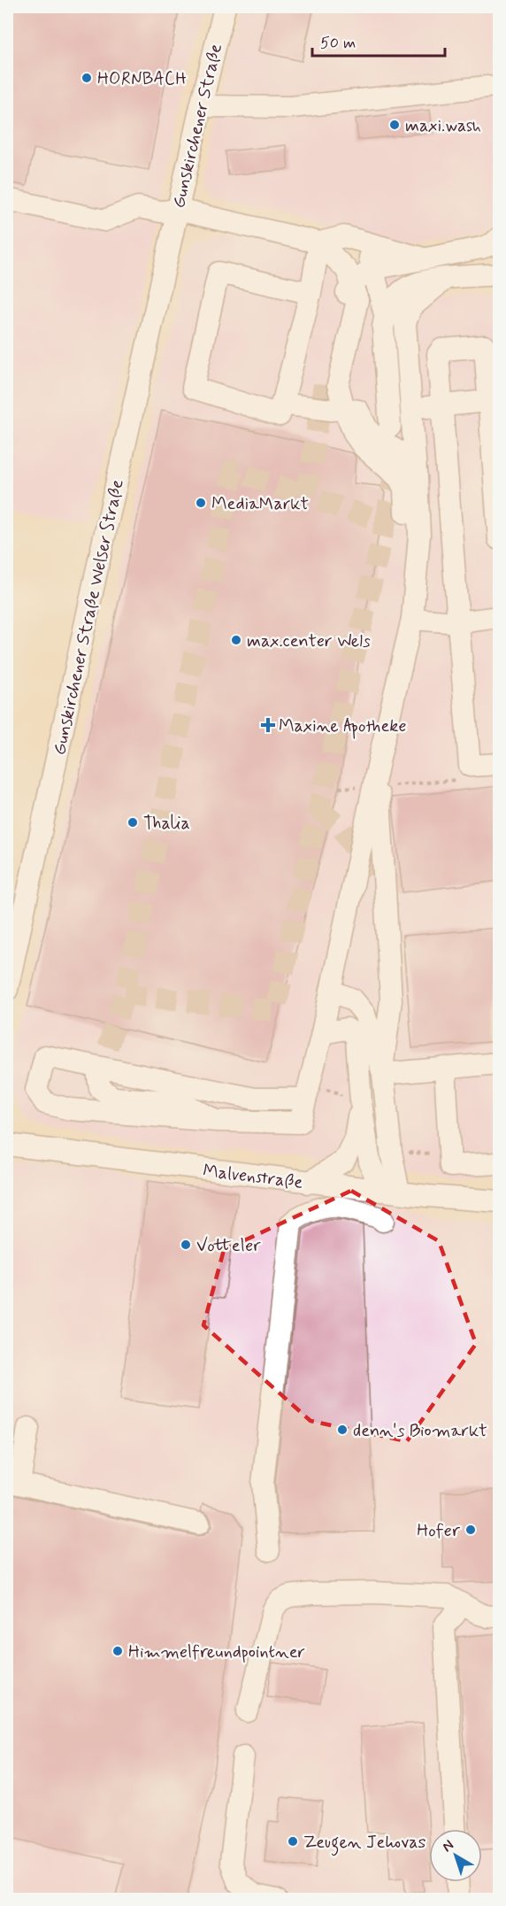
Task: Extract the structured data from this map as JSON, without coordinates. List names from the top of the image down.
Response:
{
  "streets": {
    "street": ["Gunskirchener Straße", "Gunskirchener Straße Welser Straße", "Malvenstraße"]
  },
  "crossings": [
    ["Gunskirchener Straße", "Gunskirchener Straße Welser Straße"]
  ],
  "places": {
    "other": [
      "HORNBACH",
      "maxi.wash",
      "MediaMarkt",
      "max.center Wels",
      "Thalia",
      "Votteler",
      "denn's Biomarkt",
      "Hofer",
      "Himmelfreundpointner",
      "Zeugen Jehovas"
    ],
    "health": ["Maxine Apotheke"]
  },
  "scale_bar": "50 m",
  "north": "top left"
}
